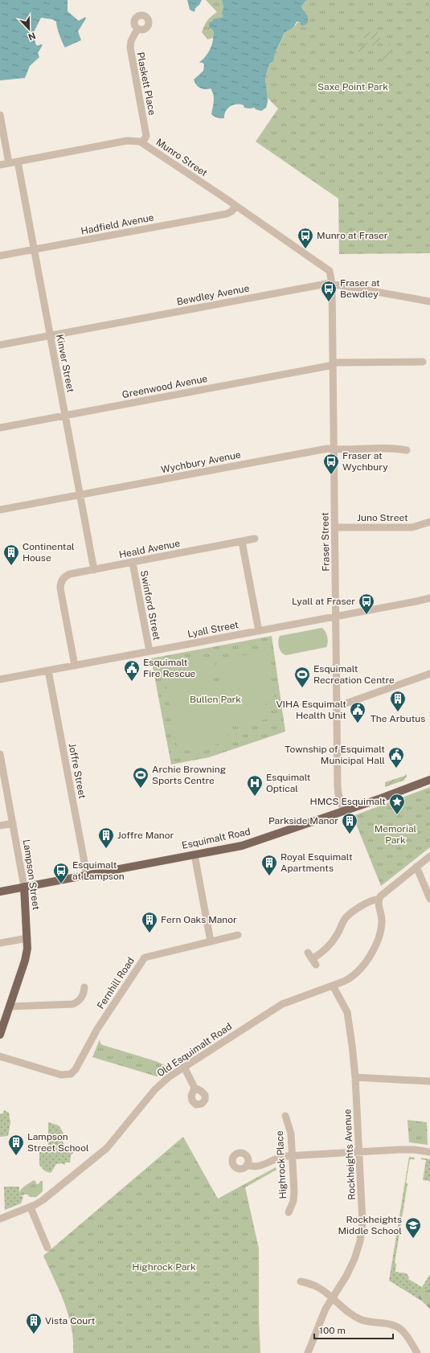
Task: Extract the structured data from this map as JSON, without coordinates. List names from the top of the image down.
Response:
{
  "streets": {
    "main road": ["Esquimalt Road", "Lampson Street"],
    "street": [
      "Plaskett Place",
      "Munro Street",
      "Hadfield Avenue",
      "Bewdley Avenue",
      "Kinver Street",
      "Greenwood Avenue",
      "Wychbury Avenue",
      "Juno Street",
      "Fraser Street",
      "Heald Avenue",
      "Swinford Street",
      "Lyall Street",
      "Joffre Street",
      "Fernhill Road",
      "Old Esquimalt Road",
      "Rockheights Avenue",
      "Highrock Place"
    ]
  },
  "crossings": [
    ["Plaskett Place", "Munro Street"],
    ["Munro Street", "Hadfield Avenue"],
    ["Munro Street", "Kinver Street"],
    ["Munro Street", "Fraser Street"],
    ["Hadfield Avenue", "Kinver Street"],
    ["Bewdley Avenue", "Kinver Street"],
    ["Bewdley Avenue", "Fraser Street"],
    ["Kinver Street", "Greenwood Avenue"],
    ["Kinver Street", "Wychbury Avenue"],
    ["Kinver Street", "Heald Avenue"],
    ["Greenwood Avenue", "Fraser Street"],
    ["Wychbury Avenue", "Fraser Street"],
    ["Juno Street", "Fraser Street"],
    ["Fraser Street", "Lyall Street"],
    ["Fraser Street", "Esquimalt Road"],
    ["Heald Avenue", "Swinford Street"],
    ["Heald Avenue", "Lyall Street"],
    ["Swinford Street", "Lyall Street"],
    ["Lyall Street", "Joffre Street"],
    ["Joffre Street", "Esquimalt Road"],
    ["Esquimalt Road", "Lampson Street"],
    ["Old Esquimalt Road", "Rockheights Avenue"]
  ],
  "parks": [
    "Saxe Point Park",
    "Bullen Park",
    "Memorial Park",
    "Highrock Park"
  ],
  "places": {
    "bus stop": [
      "Munro at Fraser",
      "Fraser at Bewdley",
      "Fraser at Wychbury",
      "Lyall at Fraser",
      "Esquimalt at Lampson"
    ],
    "building": [
      "Continental House",
      "The Arbutus",
      "Parkside Manor",
      "Joffre Manor",
      "Royal Esquimalt Apartments",
      "Fern Oaks Manor",
      "Lampson Street School",
      "Vista Court"
    ],
    "public building": ["Esquimalt Fire Rescue", "VIHA Esquimalt Health Unit", "Township of Esquimalt Municipal Hall"],
    "sports": ["Esquimalt Recreation Centre", "Archie Browning Sports Centre"],
    "hospital": ["Esquimalt Optical"],
    "place": ["HMCS Esquimalt"],
    "school or university": ["Rockheights Middle School"]
  },
  "scale_bar": "100 m",
  "north": "bottom"
}
